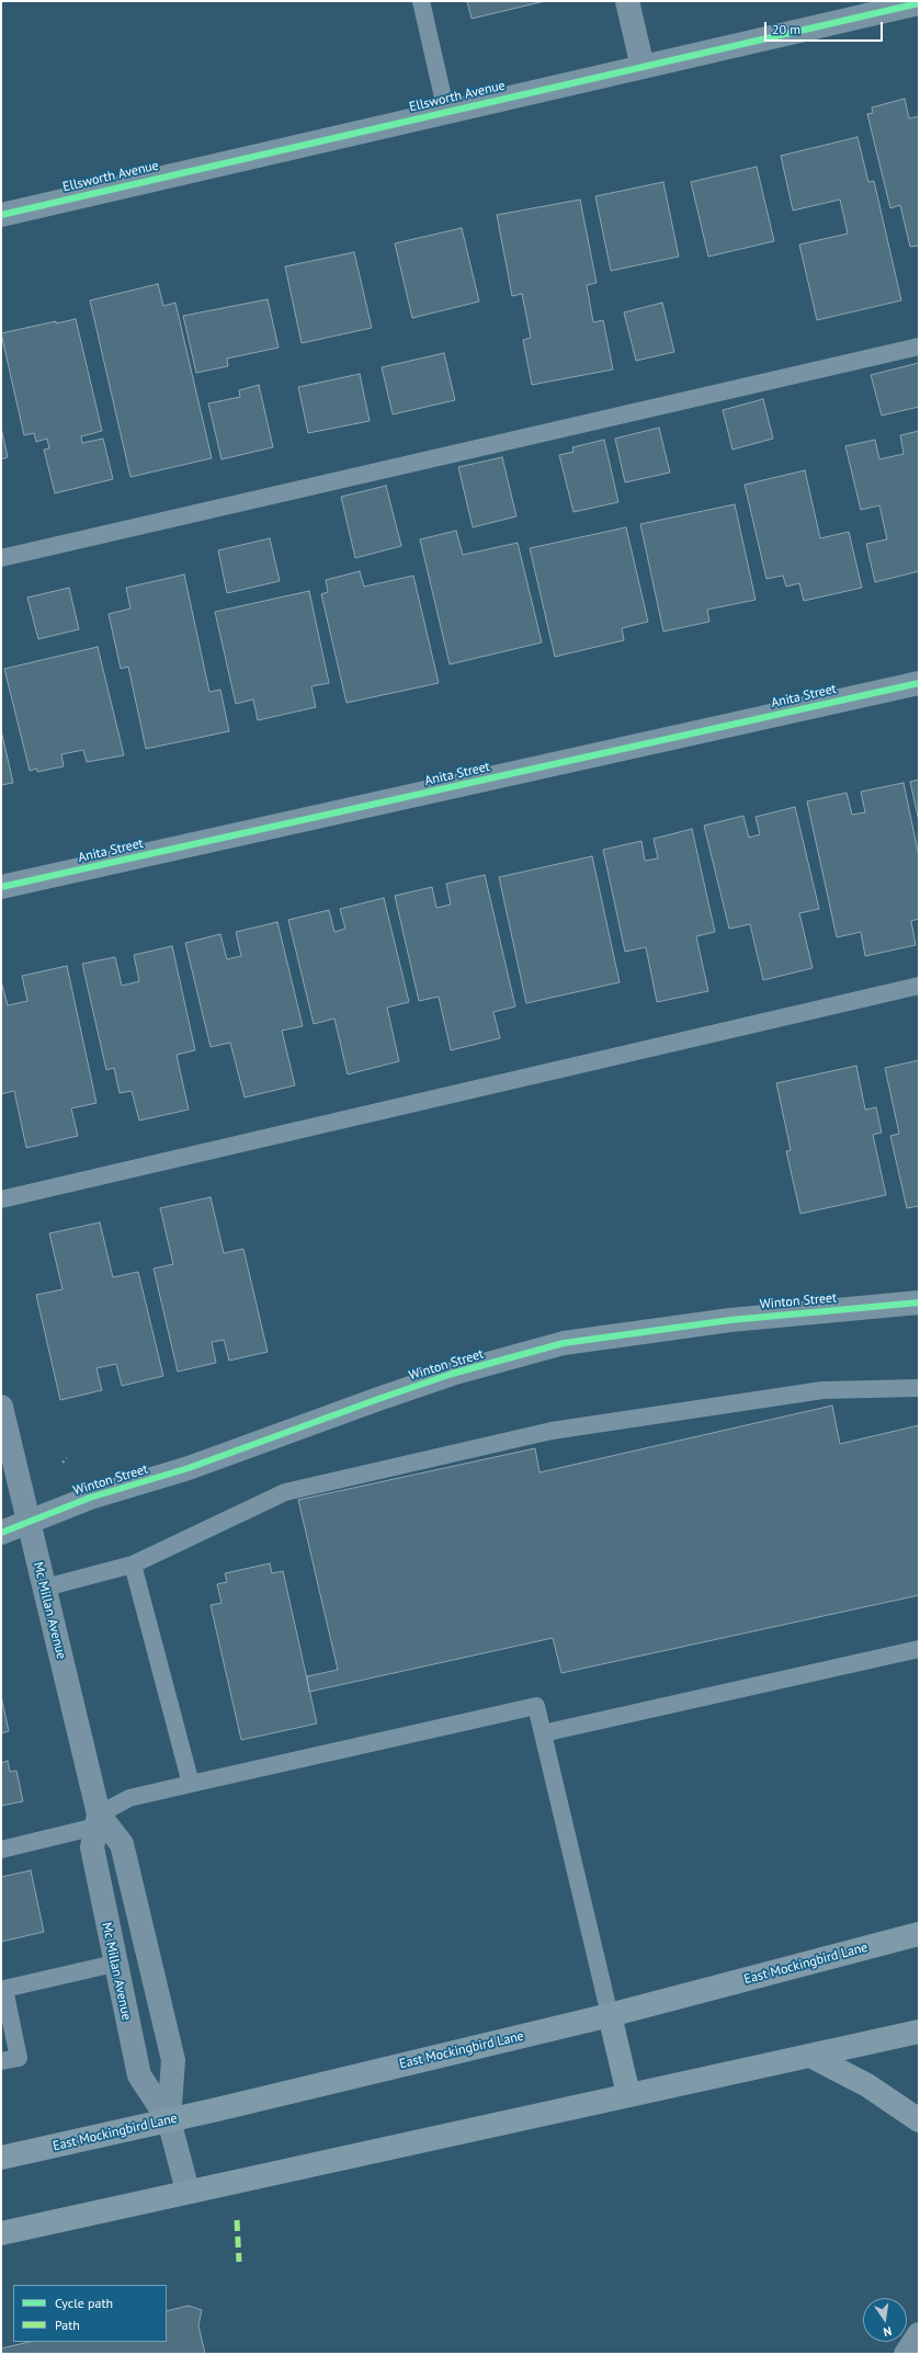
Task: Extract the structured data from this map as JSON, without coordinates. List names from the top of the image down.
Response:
{
  "streets": {
    "main road": ["East Mockingbird Lane"],
    "street": [
      "Ellsworth Avenue",
      "Anita Street",
      "Winton Street",
      "Mc Millan Avenue"
    ]
  },
  "crossings": [
    ["Winton Street", "Mc Millan Avenue"],
    ["Mc Millan Avenue", "East Mockingbird Lane"]
  ],
  "legend": ["Cycle path", "Path"],
  "scale_bar": "20 m",
  "north": "bottom"
}
